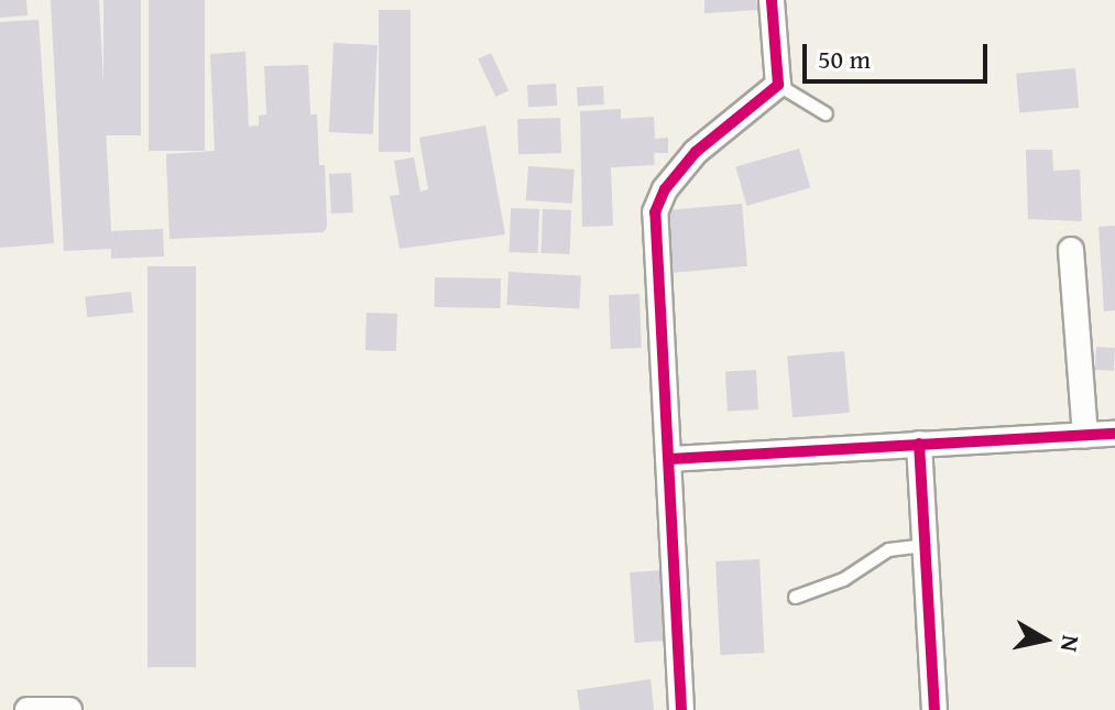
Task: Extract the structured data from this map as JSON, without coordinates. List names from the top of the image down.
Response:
{
  "scale_bar": "50 m",
  "north": "right"
}
